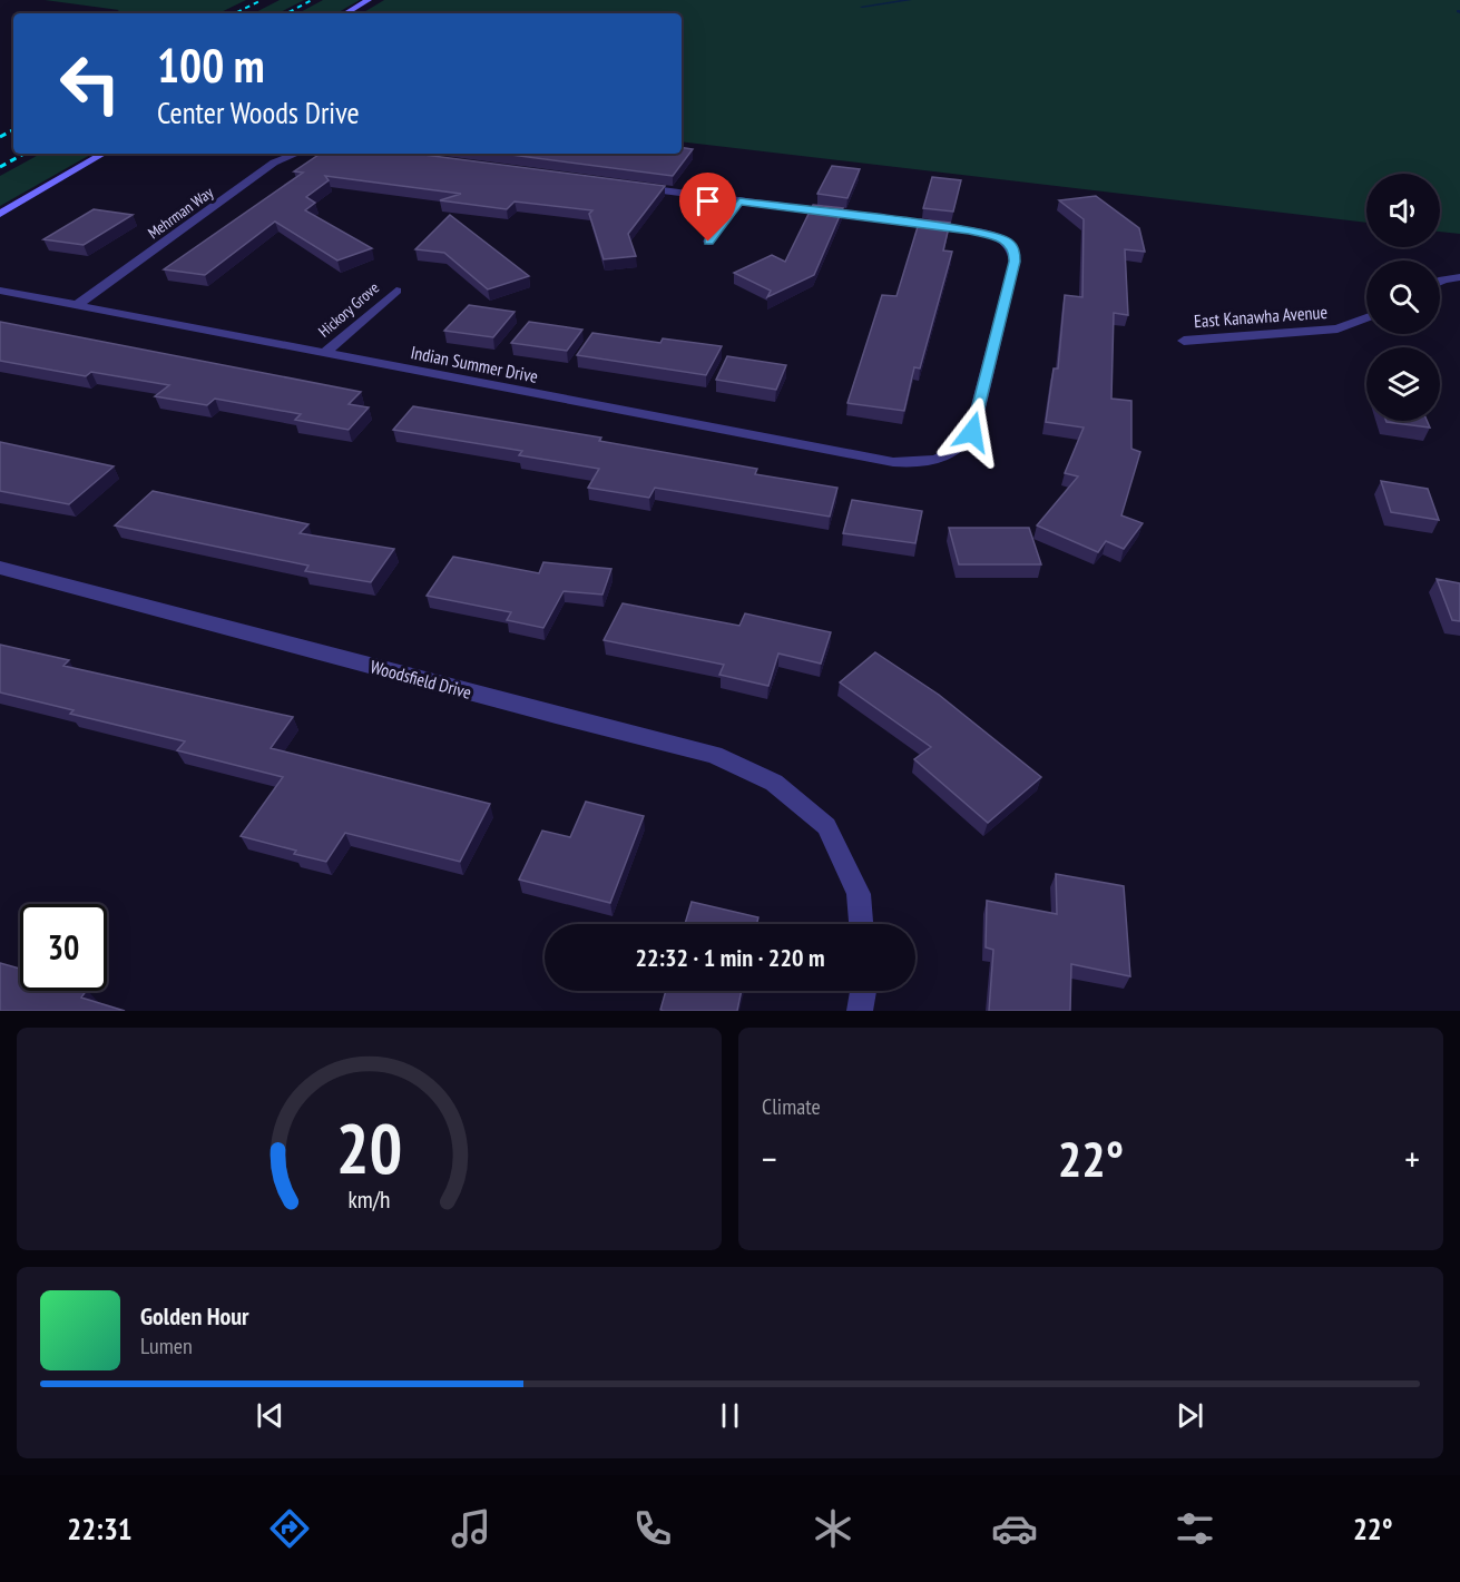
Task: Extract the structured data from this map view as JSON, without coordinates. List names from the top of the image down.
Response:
{
  "streets": {
    "street": [
      "Mehrman Way",
      "Hickory Grove",
      "East Kanawha Avenue",
      "Indian Summer Drive",
      "Woodsfield Drive"
    ]
  },
  "crossings": [
    ["Mehrman Way", "Indian Summer Drive"],
    ["Hickory Grove", "Indian Summer Drive"]
  ],
  "page": {
    "turn": ["100 m", "Center Woods Drive"],
    "limit": "30",
    "trip": "22:32 · 1 min · 220 m",
    "tile": "Climate",
    "heat": ["−", "22°", "+"],
    "song": ["Golden Hour", "Lumen"],
    "tabs": ["22:31", "22°"],
    "gauge": ["20", "km/h"]
  }
}
